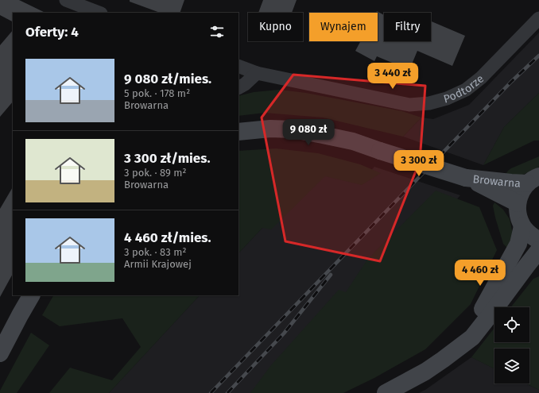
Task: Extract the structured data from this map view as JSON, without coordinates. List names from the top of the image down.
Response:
{
  "streets": {
    "street": ["Podtorze", "Browarna"]
  },
  "page": {
    "chip": ["Kupno", "Wynajem", "Filtry"],
    "heading": "Oferty: 4",
    "list": [
      {
        "name": "9 080 zł/mies.",
        "note": "5 pok. · 178 m² · Browarna"
      },
      {
        "name": "3 300 zł/mies.",
        "note": "3 pok. · 89 m² · Browarna"
      },
      {
        "name": "4 460 zł/mies.",
        "note": "3 pok. · 83 m² · Armii Krajowej"
      }
    ],
    "price": [
      "3 440 zł",
      "9 080 zł",
      "3 300 zł",
      "4 460 zł"
    ]
  }
}
